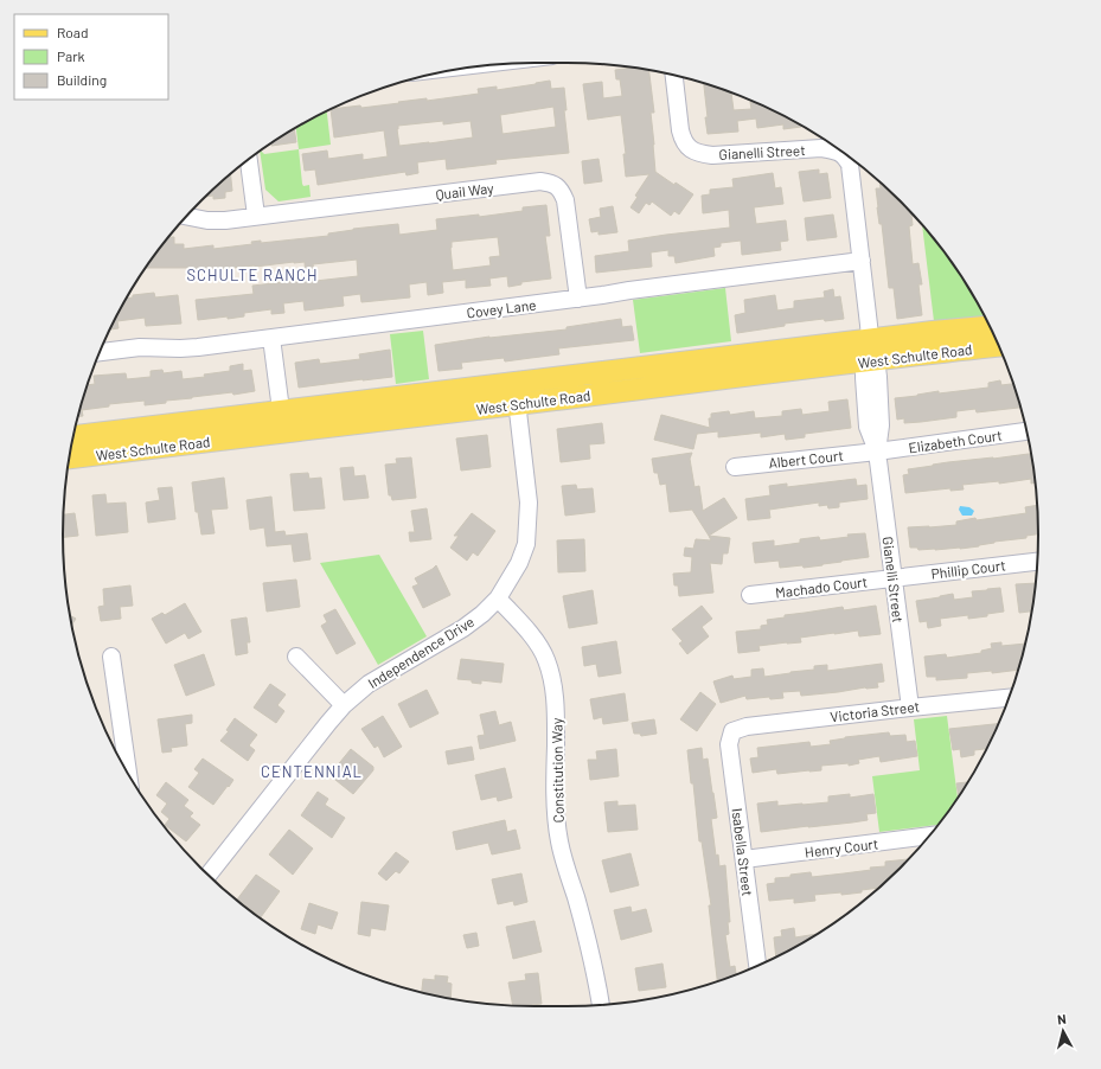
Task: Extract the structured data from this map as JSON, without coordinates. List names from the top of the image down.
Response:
{
  "streets": {
    "main road": ["West Schulte Road"],
    "street": [
      "Gianelli Street",
      "Quail Way",
      "Covey Lane",
      "Elizabeth Court",
      "Albert Court",
      "Phillip Court",
      "Machado Court",
      "Independence Drive",
      "Victoria Street",
      "Constitution Way",
      "Henry Court",
      "Isabella Street"
    ]
  },
  "crossings": [
    ["Gianelli Street", "Covey Lane"],
    ["Gianelli Street", "West Schulte Road"],
    ["Gianelli Street", "Elizabeth Court"],
    ["Gianelli Street", "Albert Court"],
    ["Gianelli Street", "Phillip Court"],
    ["Gianelli Street", "Machado Court"],
    ["Gianelli Street", "Victoria Street"],
    ["Quail Way", "Covey Lane"],
    ["West Schulte Road", "Independence Drive"],
    ["Elizabeth Court", "Albert Court"],
    ["Phillip Court", "Machado Court"],
    ["Independence Drive", "Constitution Way"],
    ["Victoria Street", "Isabella Street"],
    ["Henry Court", "Isabella Street"]
  ],
  "districts": ["SCHULTE RANCH", "CENTENNIAL"],
  "legend": ["Road", "Park", "Building"],
  "north": "top"
}
